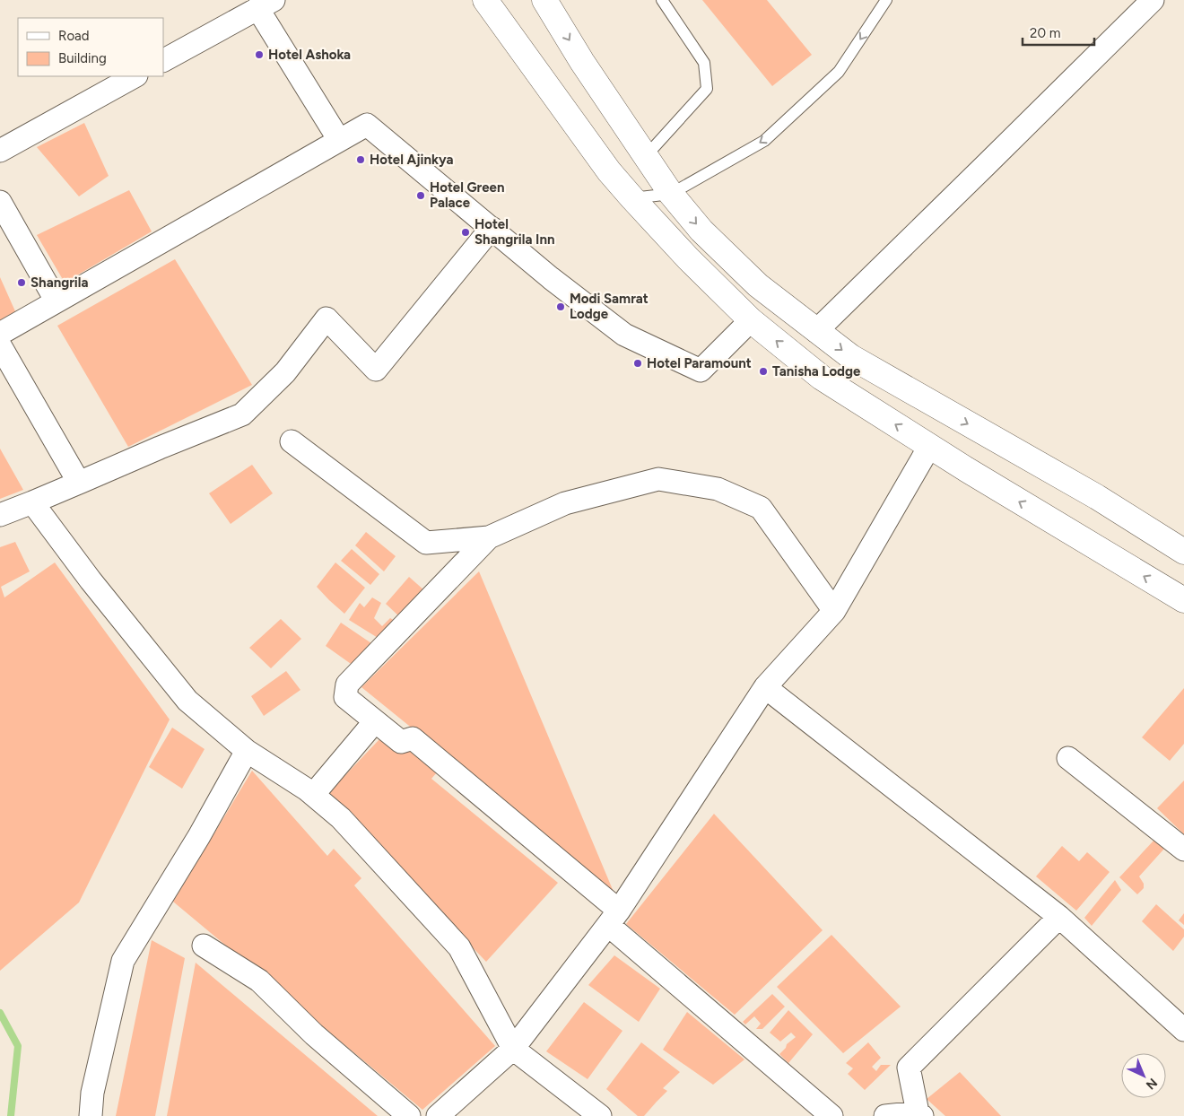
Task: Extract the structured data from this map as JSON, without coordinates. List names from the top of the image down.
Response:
{
  "places": [
    "Hotel Ashoka",
    "Hotel Ajinkya",
    "Hotel Green Palace",
    "Hotel Shangrila Inn",
    "Shangrila",
    "Modi Samrat Lodge",
    "Hotel Paramount",
    "Tanisha Lodge"
  ],
  "legend": ["Road", "Building"],
  "scale_bar": "20 m",
  "north": "bottom right"
}
